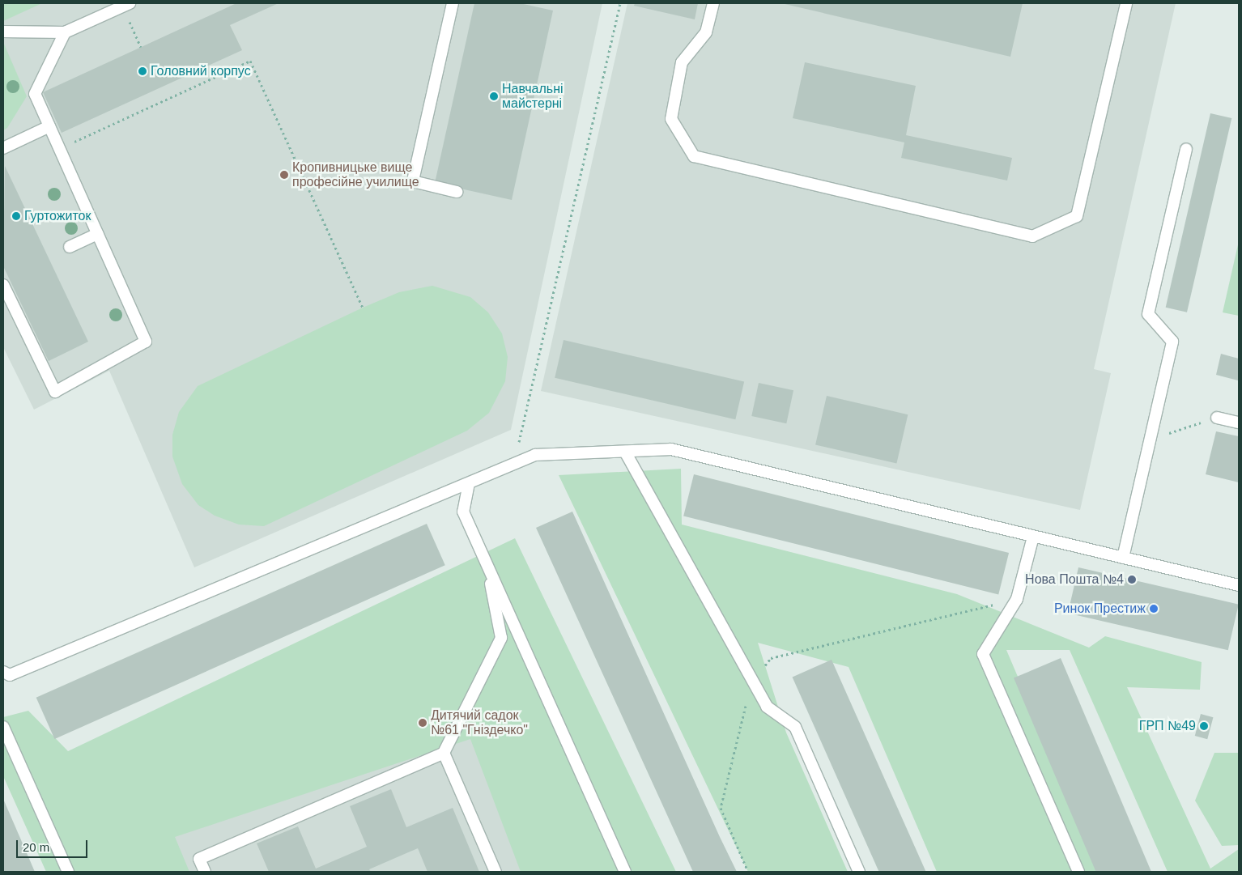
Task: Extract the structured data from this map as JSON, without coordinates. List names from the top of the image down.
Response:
{
  "places": [
    "Головний корпус",
    "Навчальні майстерні",
    "Кропивницьке вище професійне училище",
    "Гуртожиток",
    "Нова Пошта №4",
    "Ринок Престиж",
    "Дитячий садок №61 \"Гніздечко\"",
    "ГРП №49"
  ],
  "scale_bar": "20 m"
}
